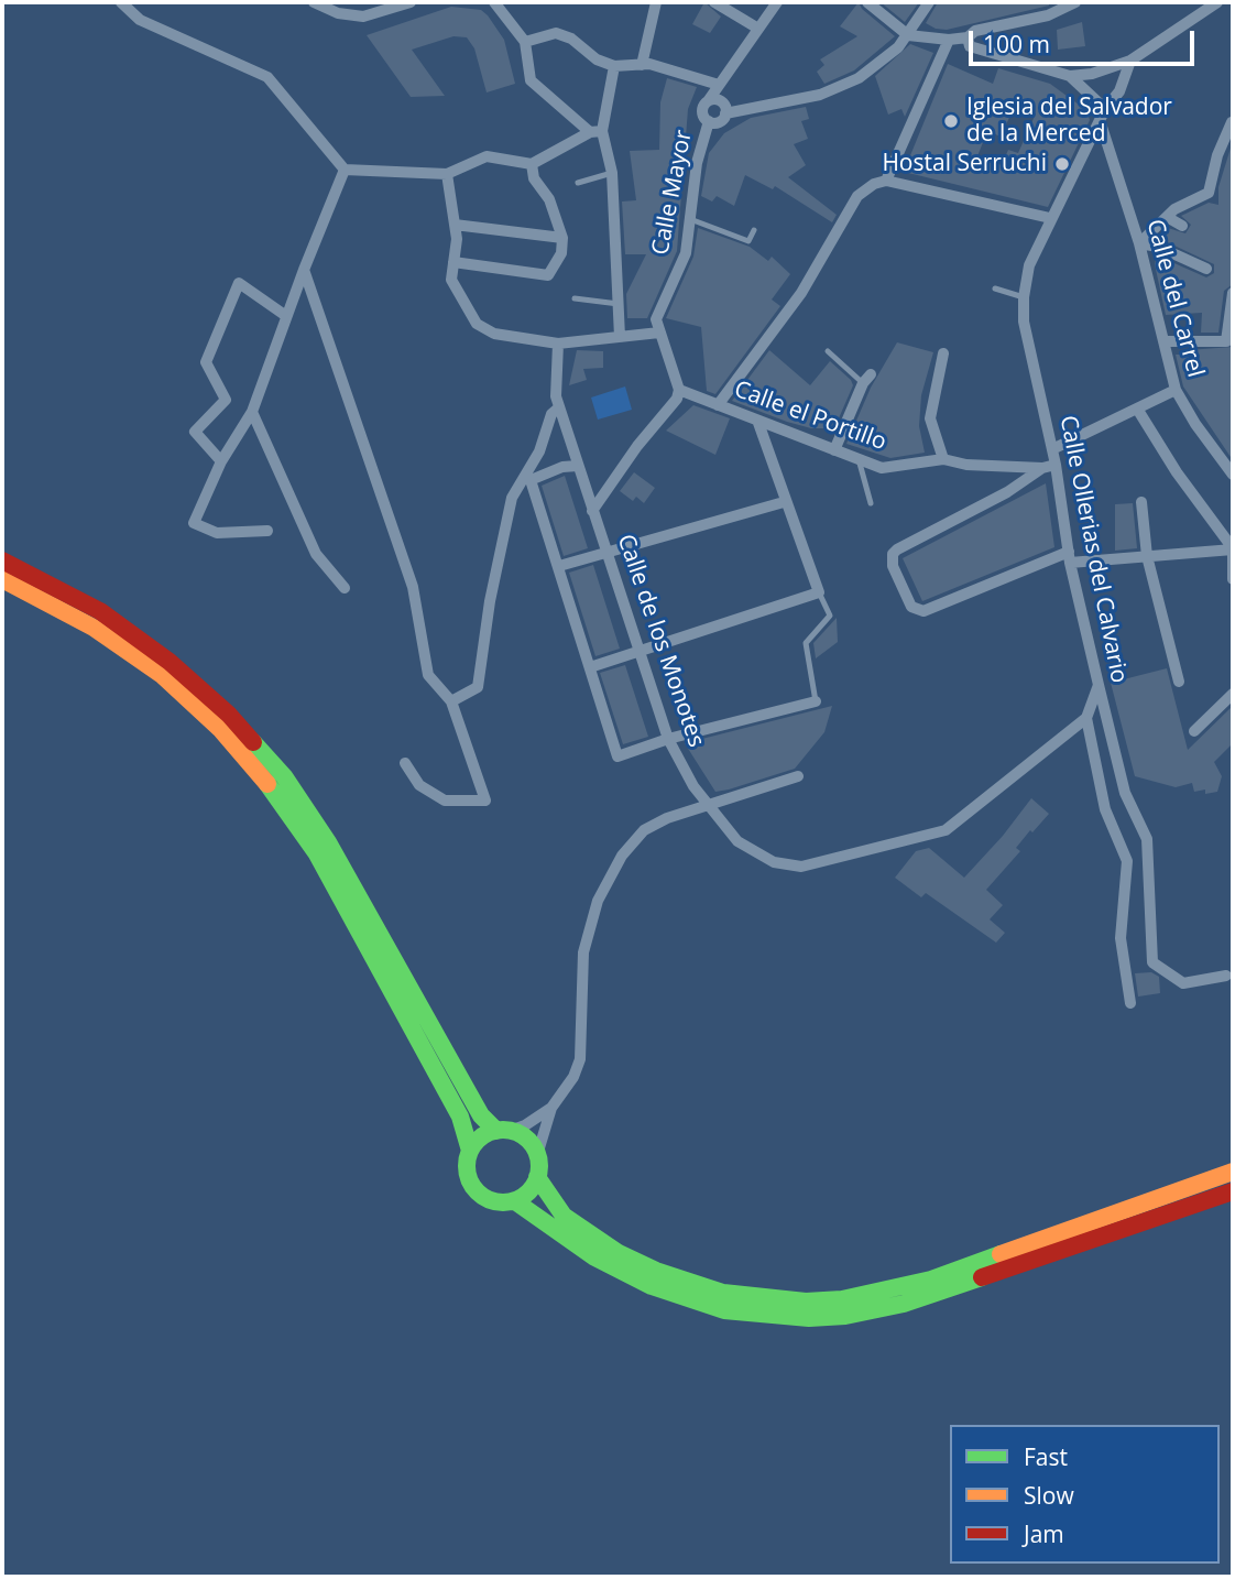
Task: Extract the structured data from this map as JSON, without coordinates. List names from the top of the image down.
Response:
{
  "streets": {
    "street": [
      "Calle Mayor",
      "Calle del Carrel",
      "Calle el Portillo",
      "Calle Ollerias del Calvario",
      "Calle de los Monotes"
    ]
  },
  "crossings": [
    ["Calle del Carrel", "Calle Ollerias del Calvario"],
    ["Calle el Portillo", "Calle Ollerias del Calvario"]
  ],
  "places": ["Iglesia del Salvador de la Merced", "Hostal Serruchi"],
  "legend": ["Fast", "Slow", "Jam"],
  "scale_bar": "100 m"
}
